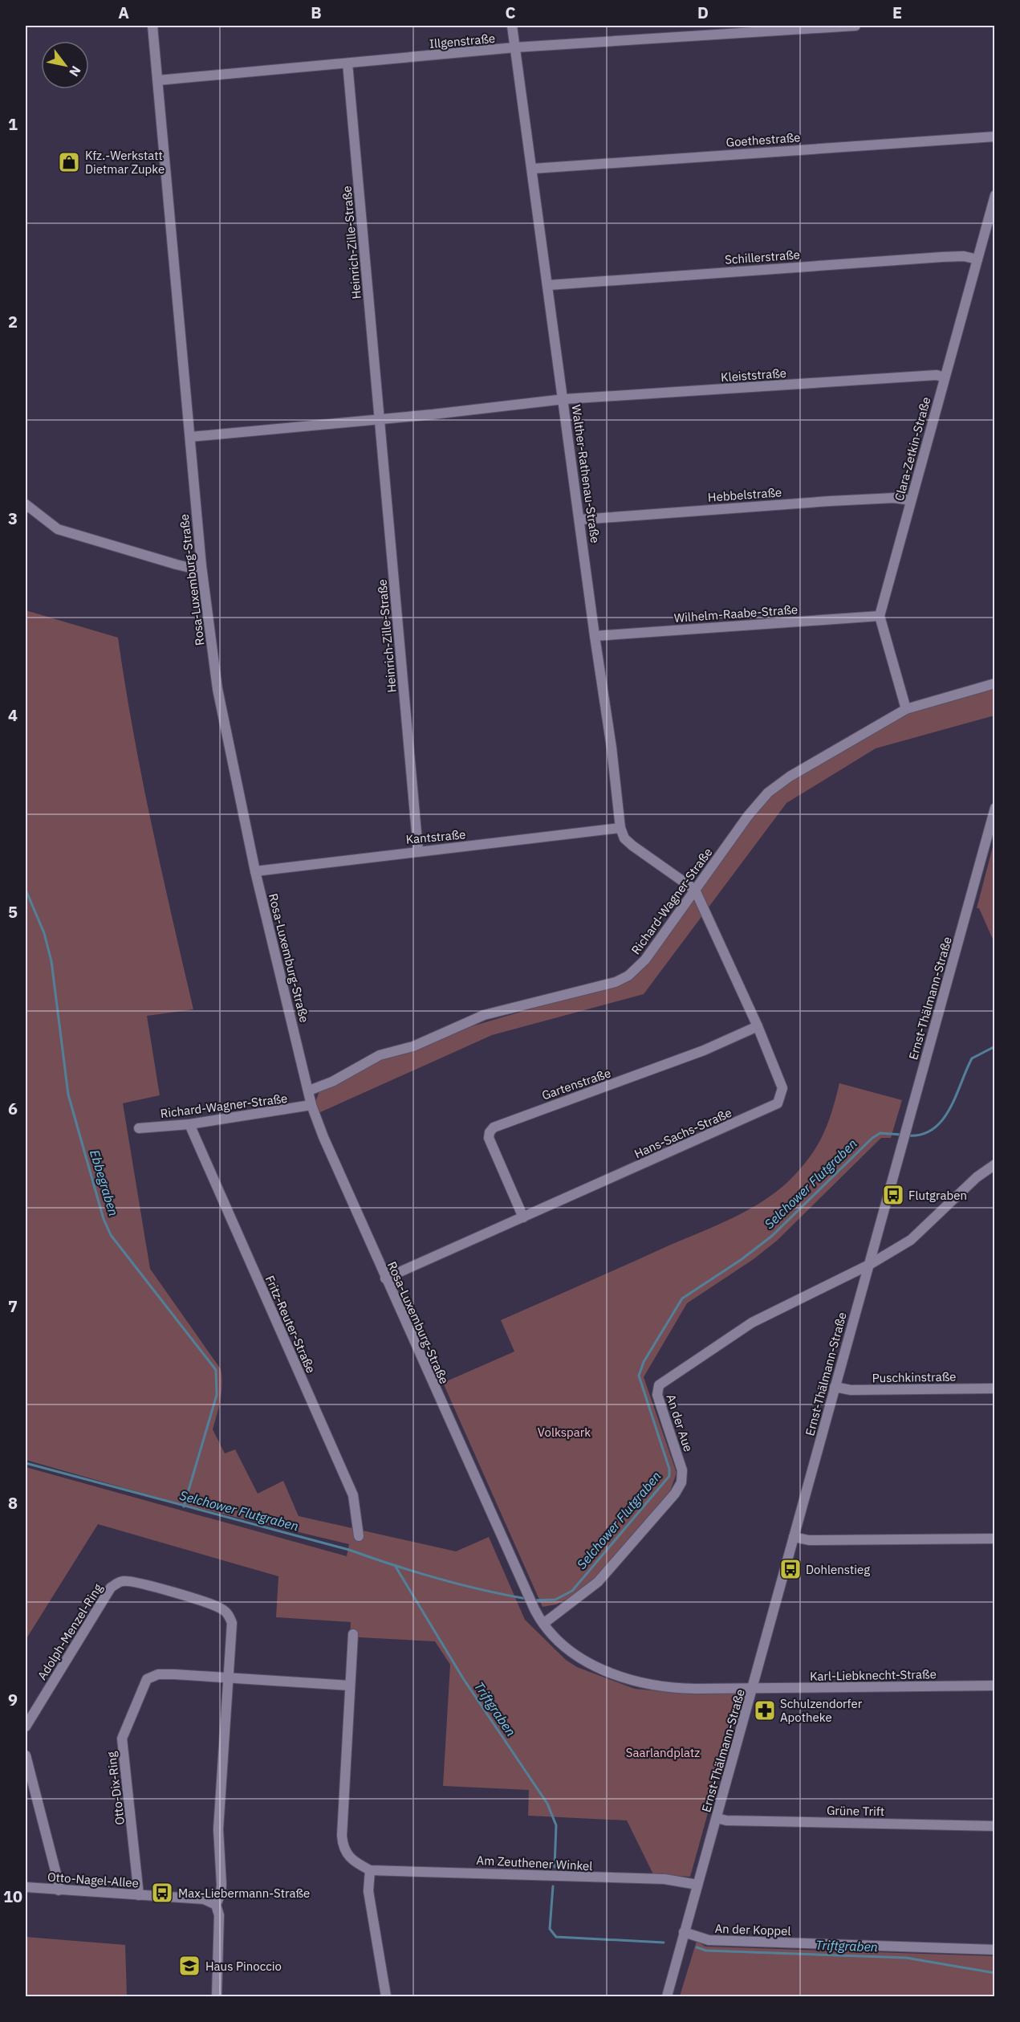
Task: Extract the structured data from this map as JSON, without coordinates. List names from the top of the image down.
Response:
{
  "streets": {
    "street": [
      "Illgenstraße",
      "Goethestraße",
      "Heinrich-Zille-Straße",
      "Schillerstraße",
      "Kleiststraße",
      "Clara-Zetkin-Straße",
      "Walther-Rathenau-Straße",
      "Hebbelstraße",
      "Rosa-Luxemburg-Straße",
      "Wilhelm-Raabe-Straße",
      "Kantstraße",
      "Richard-Wagner-Straße",
      "Ernst-Thälmann-Straße",
      "Gartenstraße",
      "Hans-Sachs-Straße",
      "Fritz-Reuter-Straße",
      "Puschkinstraße",
      "An der Aue",
      "Adolph-Menzel-Ring",
      "Karl-Liebknecht-Straße",
      "Otto-Dix-Ring",
      "Grüne Trift",
      "Am Zeuthener Winkel",
      "Otto-Nagel-Allee",
      "An der Koppel"
    ]
  },
  "crossings": [
    ["Illgenstraße", "Heinrich-Zille-Straße"],
    ["Illgenstraße", "Walther-Rathenau-Straße"],
    ["Illgenstraße", "Rosa-Luxemburg-Straße"],
    ["Goethestraße", "Walther-Rathenau-Straße"],
    ["Heinrich-Zille-Straße", "Kantstraße"],
    ["Schillerstraße", "Clara-Zetkin-Straße"],
    ["Schillerstraße", "Walther-Rathenau-Straße"],
    ["Kleiststraße", "Clara-Zetkin-Straße"],
    ["Kleiststraße", "Walther-Rathenau-Straße"],
    ["Clara-Zetkin-Straße", "Hebbelstraße"],
    ["Clara-Zetkin-Straße", "Wilhelm-Raabe-Straße"],
    ["Walther-Rathenau-Straße", "Hebbelstraße"],
    ["Walther-Rathenau-Straße", "Wilhelm-Raabe-Straße"],
    ["Walther-Rathenau-Straße", "Kantstraße"],
    ["Rosa-Luxemburg-Straße", "Kantstraße"],
    ["Rosa-Luxemburg-Straße", "Richard-Wagner-Straße"],
    ["Rosa-Luxemburg-Straße", "Ernst-Thälmann-Straße"],
    ["Rosa-Luxemburg-Straße", "Hans-Sachs-Straße"],
    ["Rosa-Luxemburg-Straße", "An der Aue"],
    ["Rosa-Luxemburg-Straße", "Karl-Liebknecht-Straße"],
    ["Richard-Wagner-Straße", "Hans-Sachs-Straße"],
    ["Richard-Wagner-Straße", "Fritz-Reuter-Straße"],
    ["Ernst-Thälmann-Straße", "Puschkinstraße"],
    ["Ernst-Thälmann-Straße", "An der Aue"],
    ["Ernst-Thälmann-Straße", "Karl-Liebknecht-Straße"],
    ["Ernst-Thälmann-Straße", "Grüne Trift"],
    ["Ernst-Thälmann-Straße", "Am Zeuthener Winkel"],
    ["Ernst-Thälmann-Straße", "An der Koppel"],
    ["Gartenstraße", "Hans-Sachs-Straße"],
    ["Adolph-Menzel-Ring", "Otto-Dix-Ring"],
    ["Otto-Dix-Ring", "Otto-Nagel-Allee"]
  ],
  "water": ["Ebbegraben", "Selchower Flutgraben", "Triftgraben"],
  "parks": ["Volkspark", "Saarlandplatz"],
  "places": {
    "shop": ["Kfz.-Werkstatt Dietmar Zupke"],
    "bus stop": ["Flutgraben", "Dohlenstieg", "Max-Liebermann-Straße"],
    "pharmacy": ["Schulzendorfer Apotheke"],
    "school or university": ["Haus Pinoccio"]
  },
  "north": "bottom right",
  "grid": {
    "columns": [
      "A",
      "B",
      "C",
      "D",
      "E"
    ],
    "rows": [
      "1",
      "2",
      "3",
      "4",
      "5",
      "6",
      "7",
      "8",
      "9",
      "10"
    ]
  }
}
